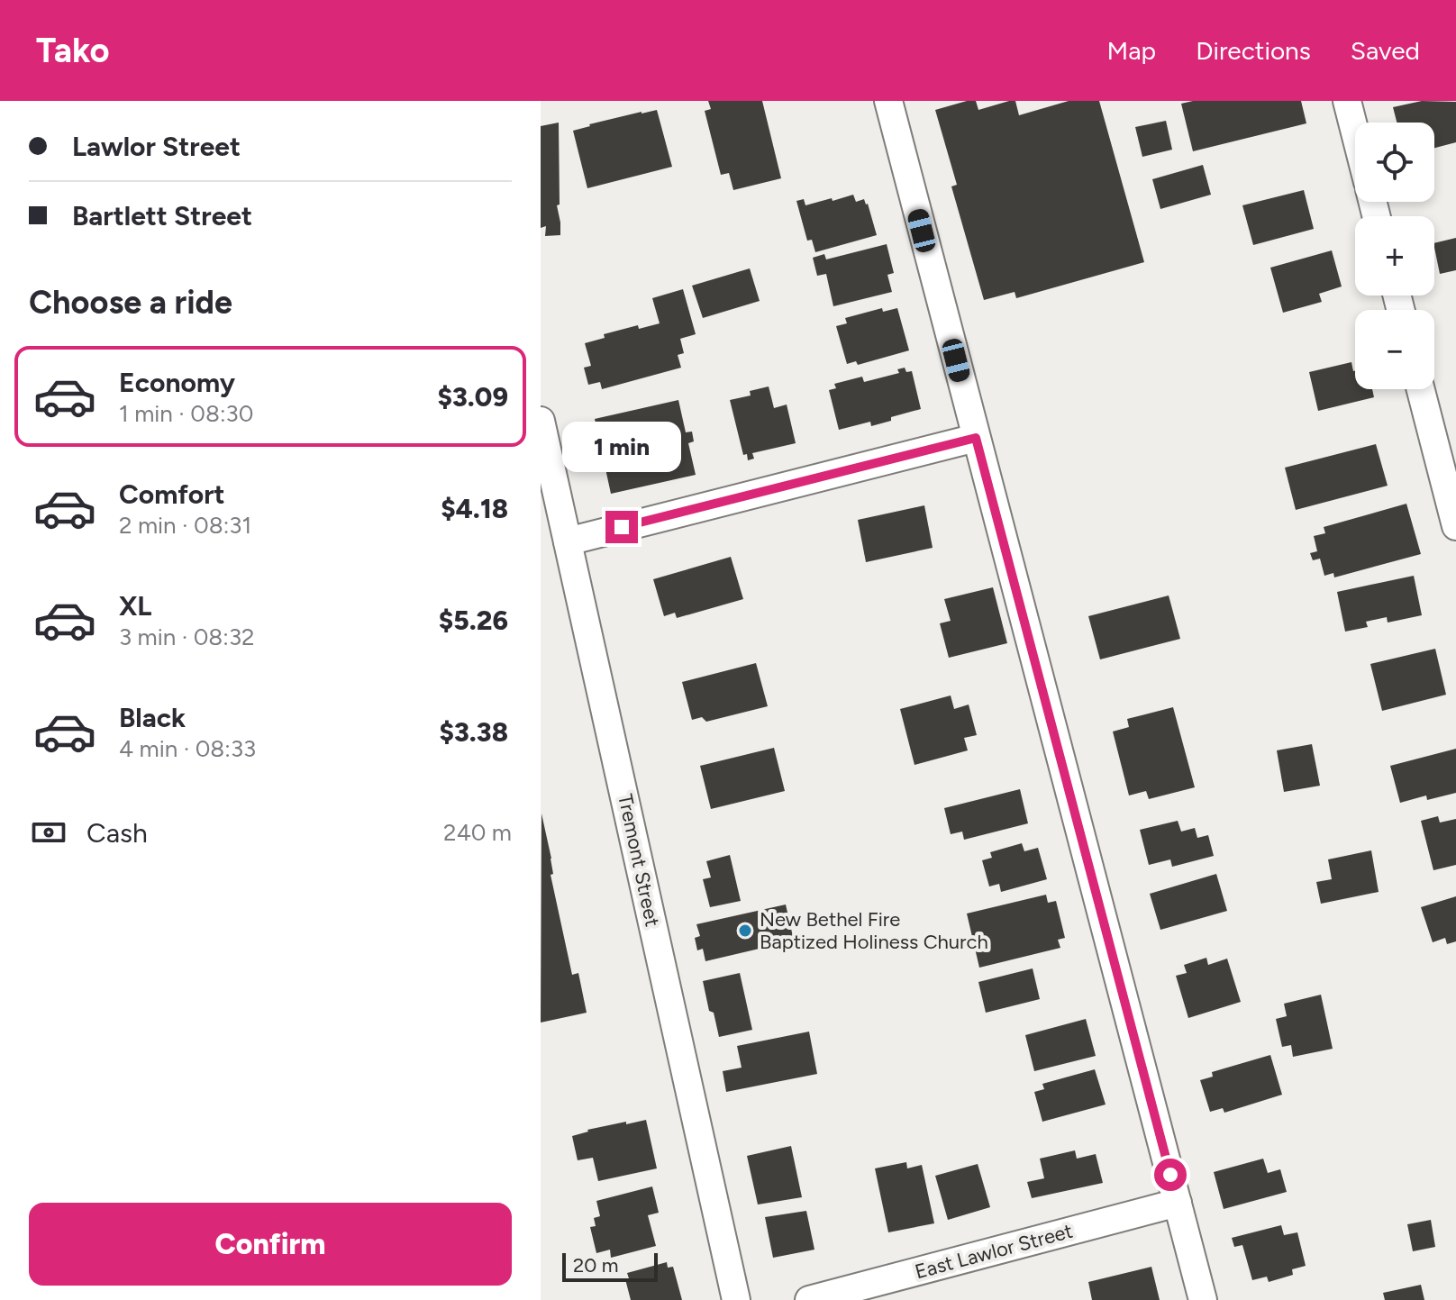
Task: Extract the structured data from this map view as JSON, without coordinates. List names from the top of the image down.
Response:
{
  "streets": {
    "street": ["Tremont Street", "East Lawlor Street"]
  },
  "places": ["New Bethel Fire Baptized Holiness Church"],
  "scale_bar": "20 m",
  "page": {
    "header": "Tako",
    "nav": ["Map", "Directions", "Saved"],
    "banner": ["Lawlor Street", "Bartlett Street"],
    "map_buttons": ["+", "−"],
    "heading": "Choose a ride",
    "list": [
      {
        "name": "Economy",
        "note": "1 min · 08:30",
        "value": "$3.09"
      },
      {
        "name": "Comfort",
        "note": "2 min · 08:31",
        "value": "$4.18"
      },
      {
        "name": "XL",
        "note": "3 min · 08:32",
        "value": "$5.26"
      },
      {
        "name": "Black",
        "note": "4 min · 08:33",
        "value": "$3.38"
      }
    ],
    "bubble": "1 min",
    "pay": ["Cash", "240 m"],
    "buttons": "Confirm",
    "scale": "20 m"
  }
}
